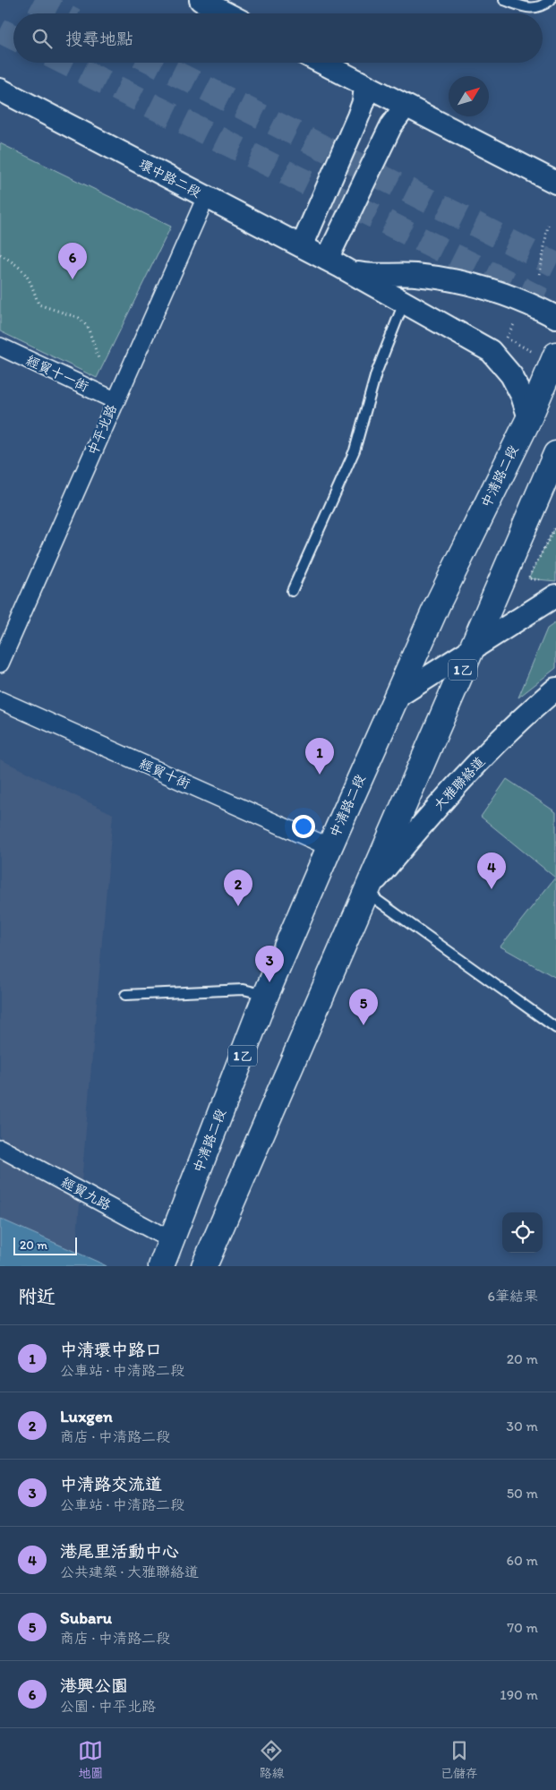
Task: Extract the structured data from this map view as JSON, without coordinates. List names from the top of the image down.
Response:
{
  "streets": {
    "main road": ["中清路二段", "1乙"],
    "street": [
      "環中路二段",
      "經貿十一街",
      "中平北路",
      "經貿十街",
      "大雅聯絡道",
      "經貿九路"
    ]
  },
  "crossings": [
    ["環中路二段", "中平北路"],
    ["環中路二段", "中清路二段"],
    ["經貿十一街", "中平北路"],
    ["中清路二段", "經貿十街"],
    ["中清路二段", "經貿九路"],
    ["1乙", "大雅聯絡道"]
  ],
  "scale_bar": "20 m",
  "north": "top right",
  "page": {
    "search": "搜尋地點",
    "pins": [
      "6",
      "1",
      "4",
      "2",
      "3",
      "5"
    ],
    "scale": "20 m",
    "heading": ["附近", "6筆結果"],
    "list": [
      {
        "mark": "1",
        "name": "中清環中路口",
        "note": "公車站 · 中清路二段",
        "value": "20 m"
      },
      {
        "mark": "2",
        "name": "Luxgen",
        "note": "商店 · 中清路二段",
        "value": "30 m"
      },
      {
        "mark": "3",
        "name": "中清路交流道",
        "note": "公車站 · 中清路二段",
        "value": "50 m"
      },
      {
        "mark": "4",
        "name": "港尾里活動中心",
        "note": "公共建築 · 大雅聯絡道",
        "value": "60 m"
      },
      {
        "mark": "5",
        "name": "Subaru",
        "note": "商店 · 中清路二段",
        "value": "70 m"
      },
      {
        "mark": "6",
        "name": "港興公園",
        "note": "公園 · 中平北路",
        "value": "190 m"
      }
    ],
    "nav": ["地圖", "路線", "已儲存"]
  }
}
